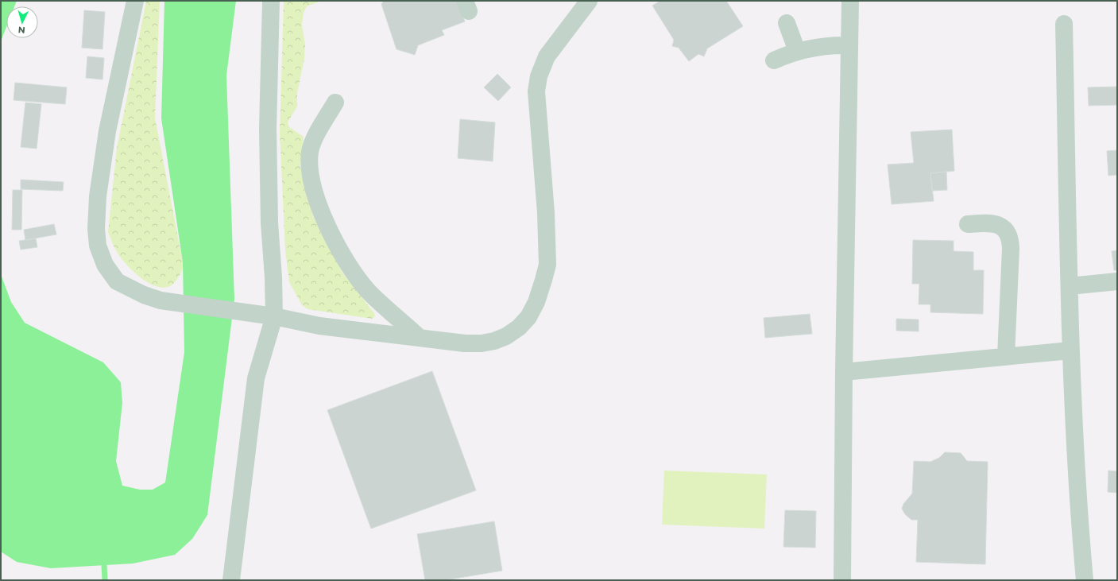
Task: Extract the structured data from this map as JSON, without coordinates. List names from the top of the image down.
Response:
{
  "north": "bottom"
}
